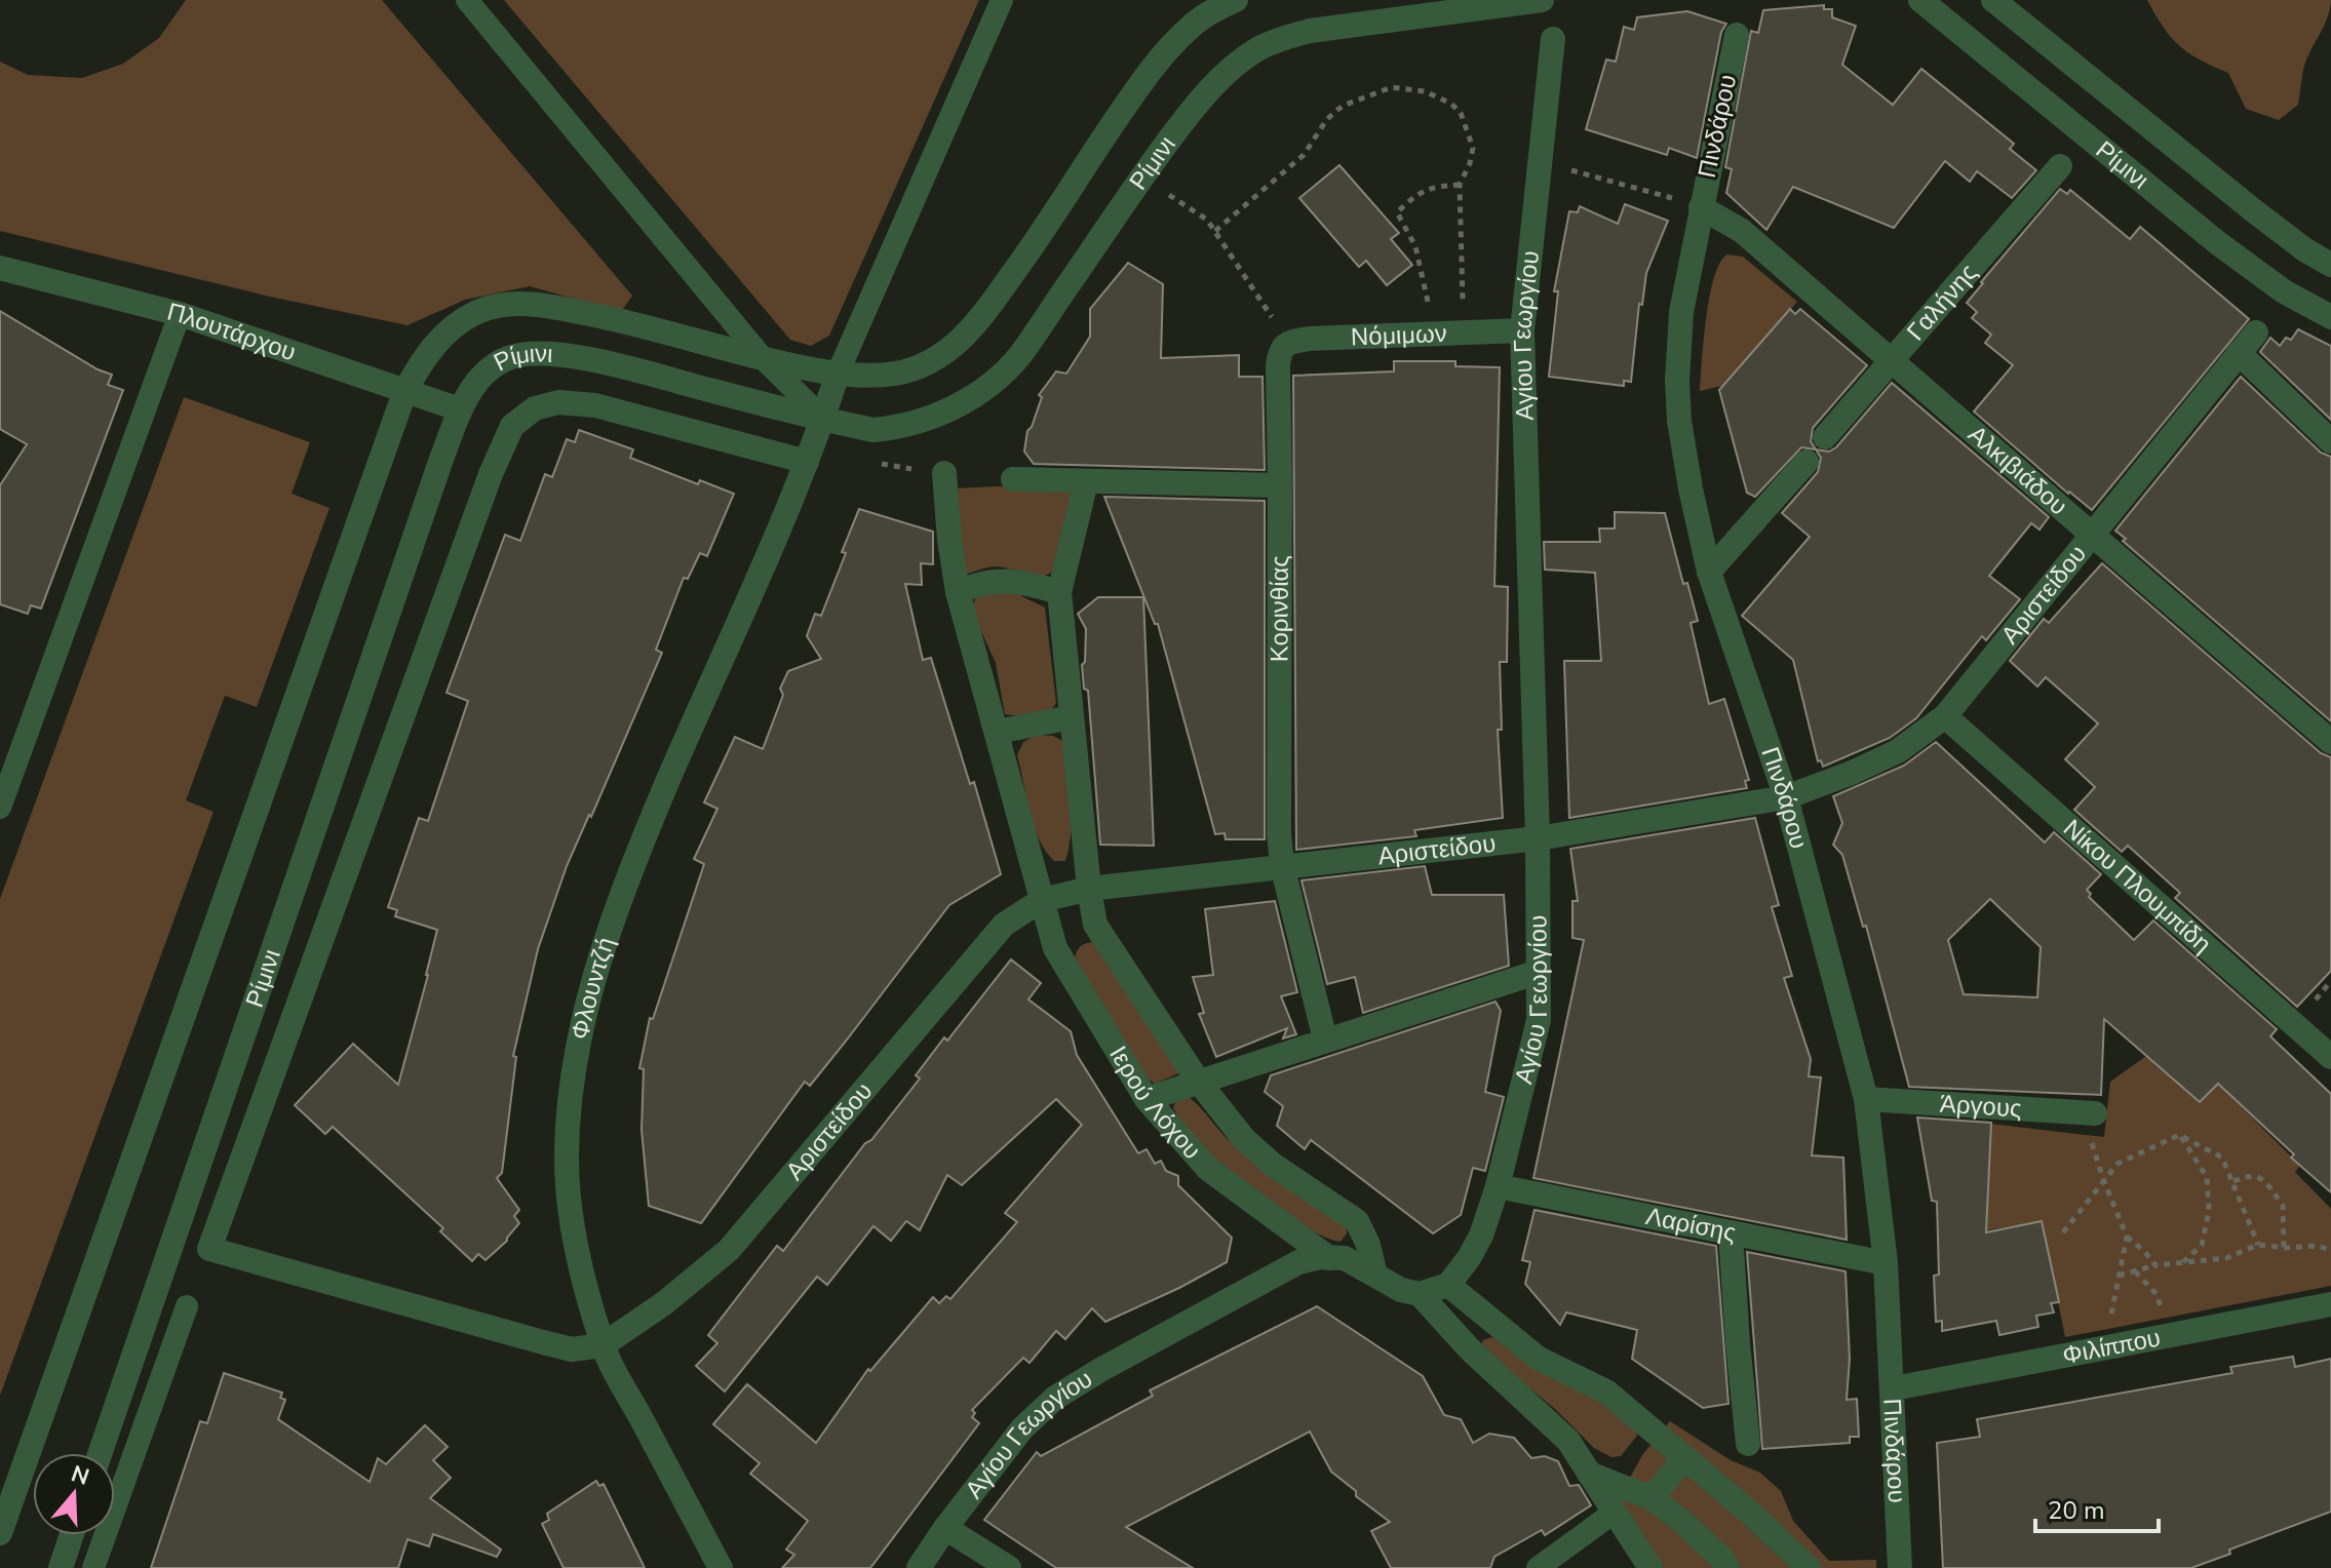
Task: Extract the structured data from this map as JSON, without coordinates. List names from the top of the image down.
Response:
{
  "streets": {
    "street": [
      "Πινδάρου",
      "Ρίμινι",
      "Γαλήνης",
      "Πλουτάρχου",
      "Αγίου Γεωργίου",
      "Νόμιμων",
      "Αλκιβιάδου",
      "Αριστείδου",
      "Κορινθίας",
      "Νίκου Πλουμπίδη",
      "Φλουντζή",
      "Ιερού Λόχου",
      "Άργους",
      "Λαρίσης",
      "Φιλίππου"
    ]
  },
  "crossings": [
    ["Πινδάρου", "Αλκιβιάδου"],
    ["Πινδάρου", "Αριστείδου"],
    ["Πινδάρου", "Άργους"],
    ["Πινδάρου", "Λαρίσης"],
    ["Πινδάρου", "Φιλίππου"],
    ["Ρίμινι", "Πλουτάρχου"],
    ["Ρίμινι", "Φλουντζή"],
    ["Γαλήνης", "Αλκιβιάδου"],
    ["Αγίου Γεωργίου", "Νόμιμων"],
    ["Αγίου Γεωργίου", "Αριστείδου"],
    ["Αγίου Γεωργίου", "Ιερού Λόχου"],
    ["Αγίου Γεωργίου", "Λαρίσης"],
    ["Νόμιμων", "Κορινθίας"],
    ["Αλκιβιάδου", "Αριστείδου"],
    ["Αριστείδου", "Κορινθίας"],
    ["Αριστείδου", "Νίκου Πλουμπίδη"],
    ["Αριστείδου", "Φλουντζή"],
    ["Αριστείδου", "Ιερού Λόχου"]
  ],
  "scale_bar": "20 m",
  "north": "top"
}
